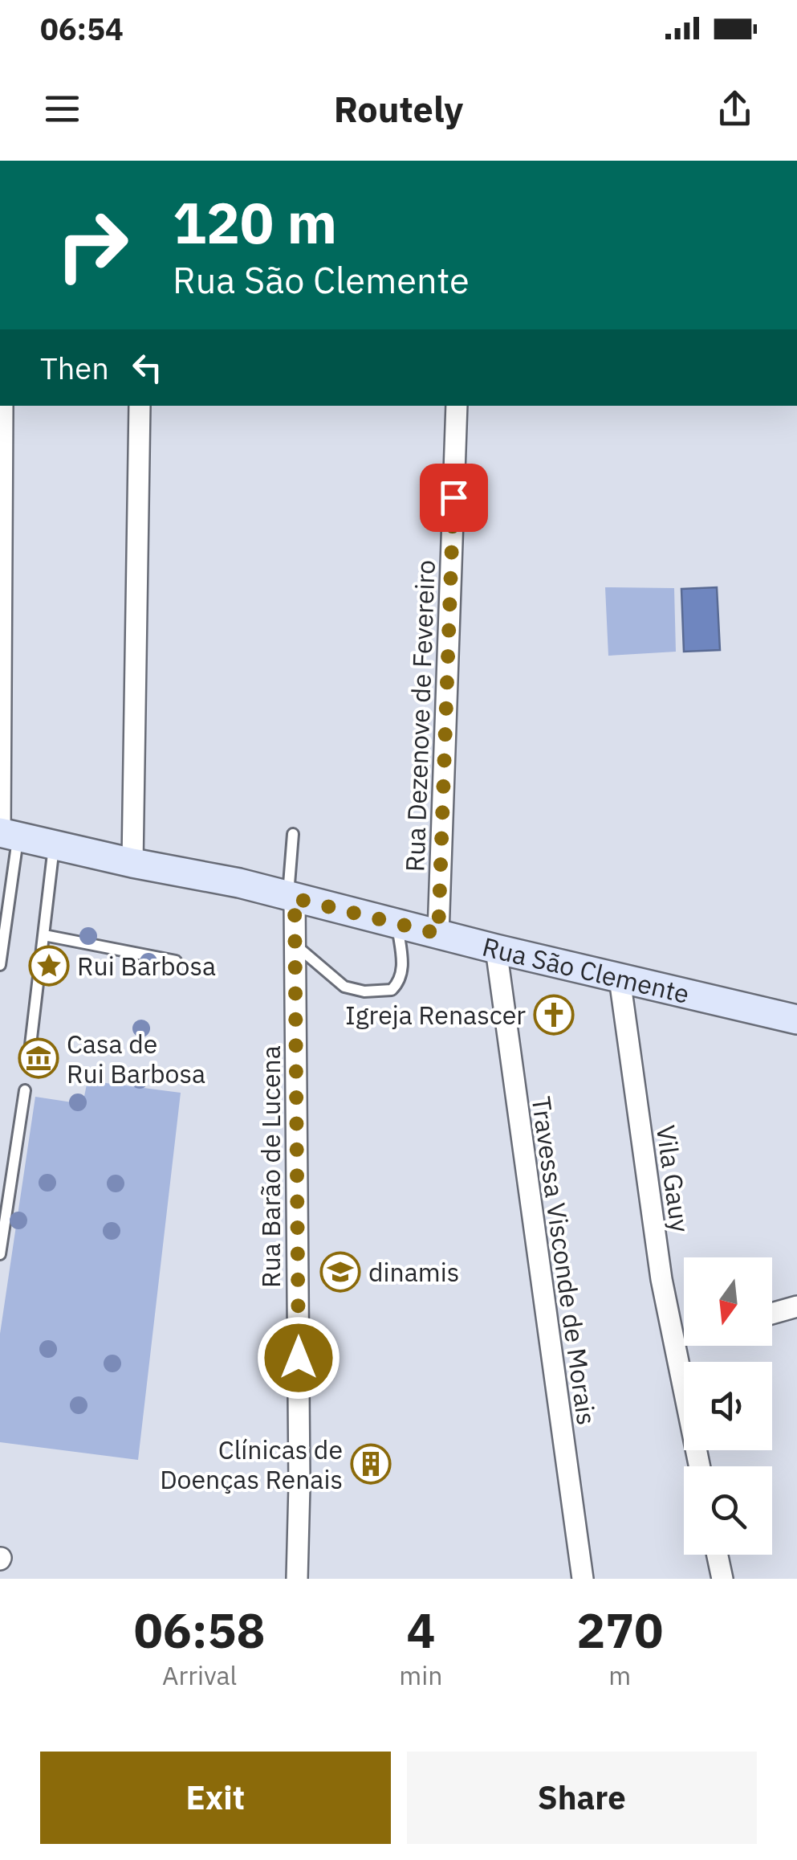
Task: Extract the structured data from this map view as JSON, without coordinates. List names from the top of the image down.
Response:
{
  "streets": {
    "main road": ["Rua São Clemente"],
    "street": [
      "Rua Dezenove de Fevereiro",
      "Rua Barão de Lucena",
      "Vila Gauy",
      "Travessa Visconde de Morais"
    ]
  },
  "crossings": [
    ["Rua Dezenove de Fevereiro", "Rua São Clemente"],
    ["Rua São Clemente", "Rua Barão de Lucena"],
    ["Rua São Clemente", "Vila Gauy"],
    ["Rua São Clemente", "Travessa Visconde de Morais"]
  ],
  "places": {
    "place": ["Rui Barbosa"],
    "church": ["Igreja Renascer"],
    "museum": ["Casa de Rui Barbosa"],
    "school or university": ["dinamis"],
    "building": ["Clínicas de Doenças Renais"]
  },
  "north": "bottom",
  "page": {
    "status": "06:54",
    "header": "Routely",
    "turn": ["120 m", "Rua São Clemente"],
    "then": "Then",
    "eta": [
      "06:58",
      "Arrival",
      "4",
      "min",
      "270",
      "m"
    ],
    "buttons": ["Exit", "Share"]
  }
}
